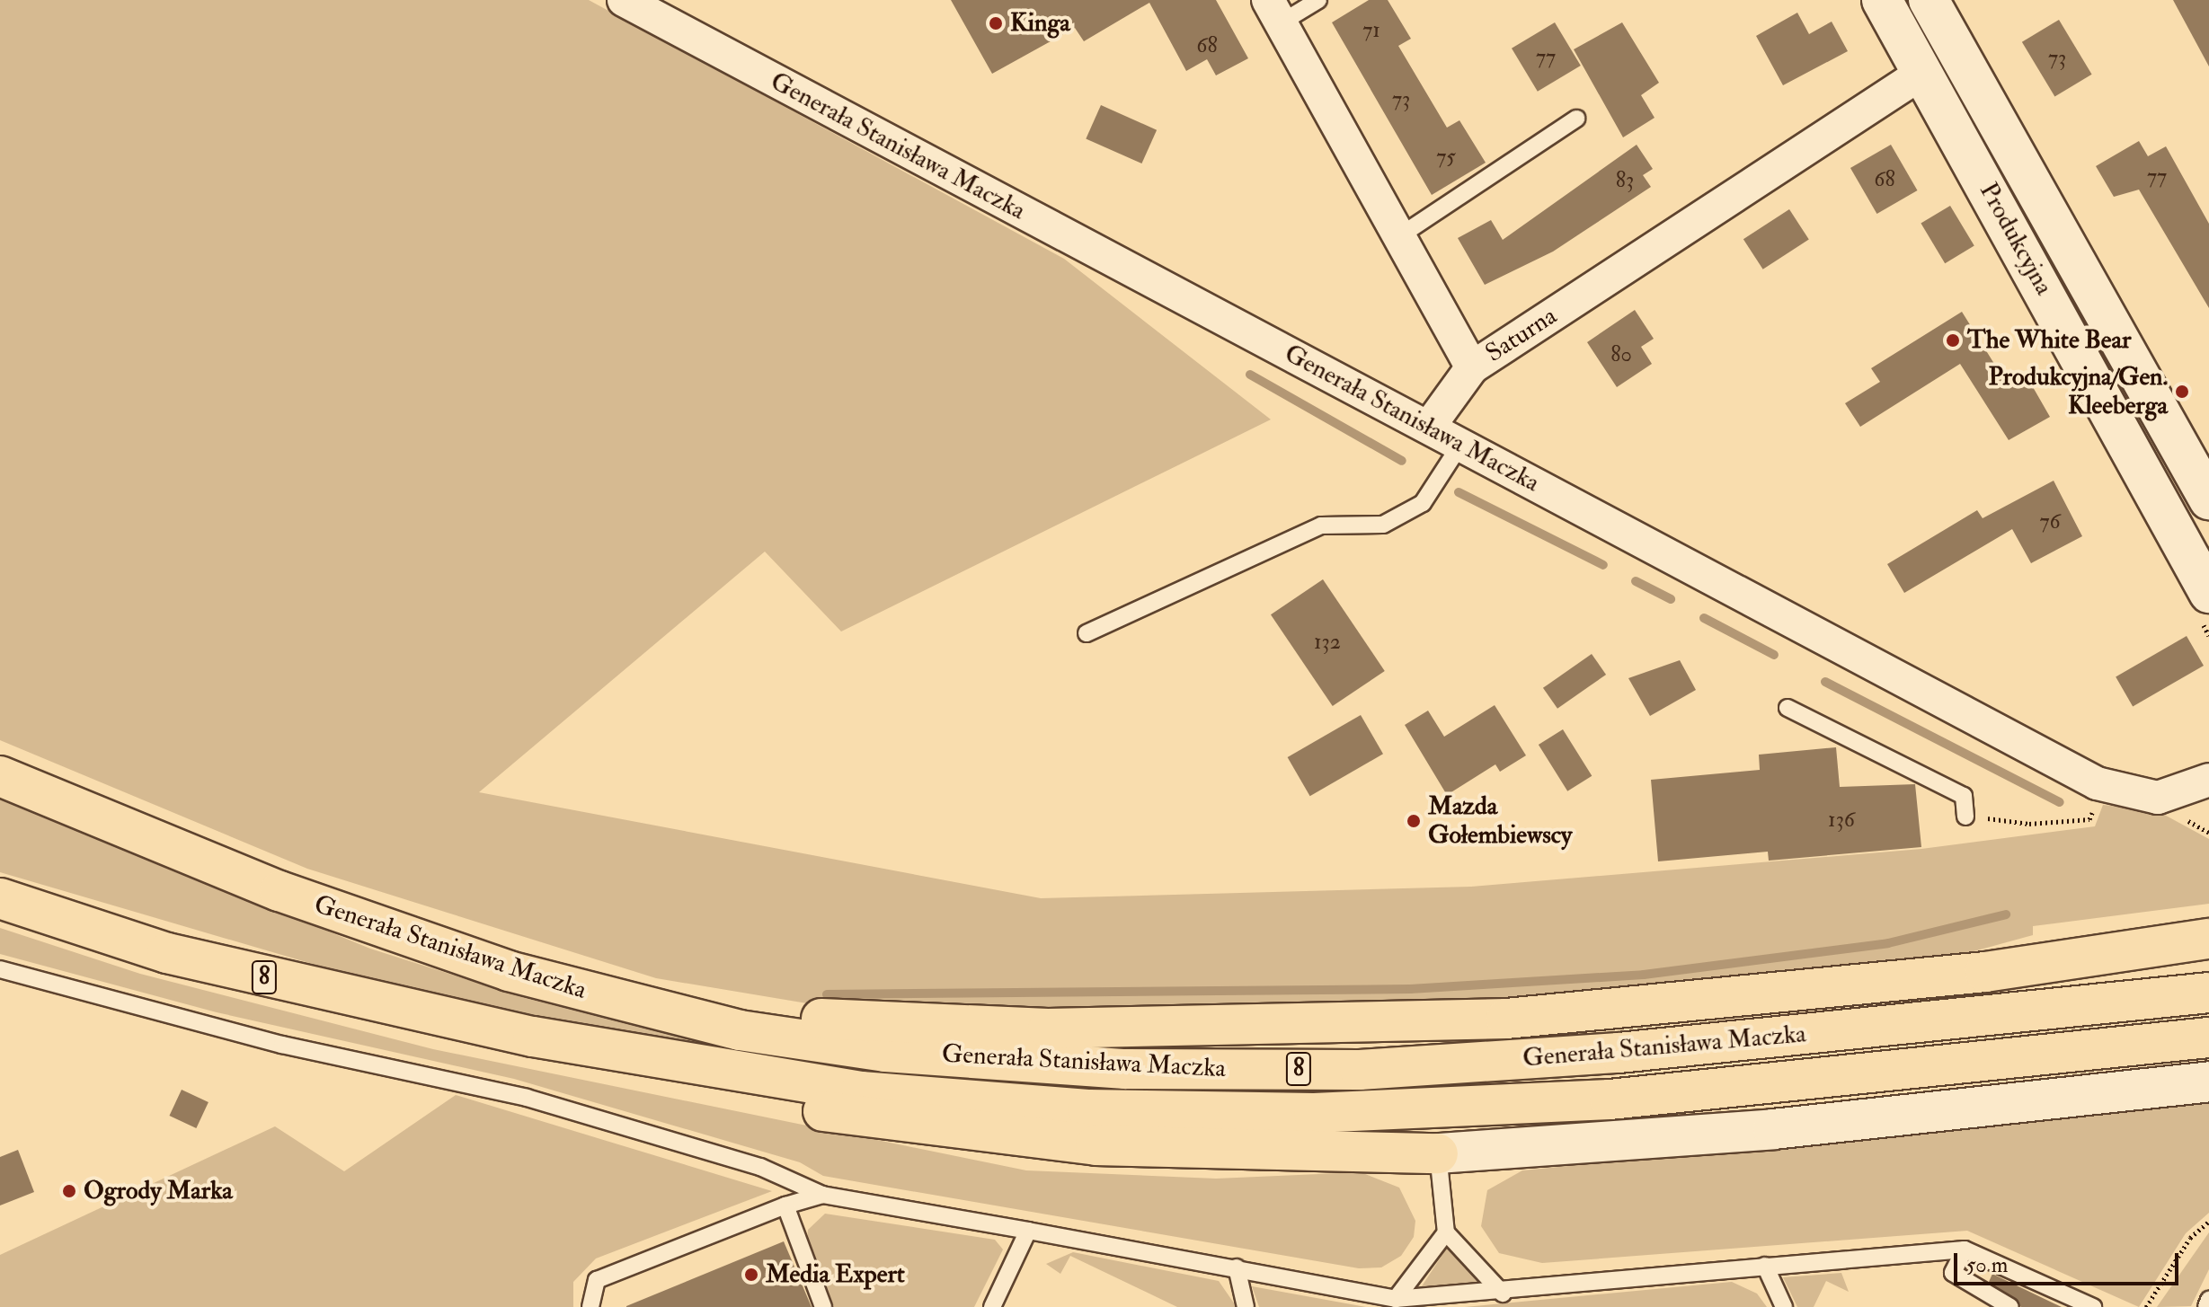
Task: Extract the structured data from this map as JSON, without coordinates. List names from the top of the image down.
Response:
{
  "streets": {
    "highway": ["Generała Stanisława Maczka", "8"],
    "main road": ["Produkcyjna"],
    "street": ["Saturna"]
  },
  "crossings": [
    ["Produkcyjna", "Saturna"]
  ],
  "places": [
    "Kinga",
    "The White Bear",
    "Produkcyjna/Gen. Kleeberga",
    "Mazda Gołembiewscy",
    "Ogrody Marka",
    "Media Expert"
  ],
  "house_numbers": [
    "71",
    "68",
    "77",
    "73",
    "73",
    "75",
    "77",
    "68",
    "83",
    "80",
    "76",
    "132",
    "136"
  ],
  "scale_bar": "50 m"
}
